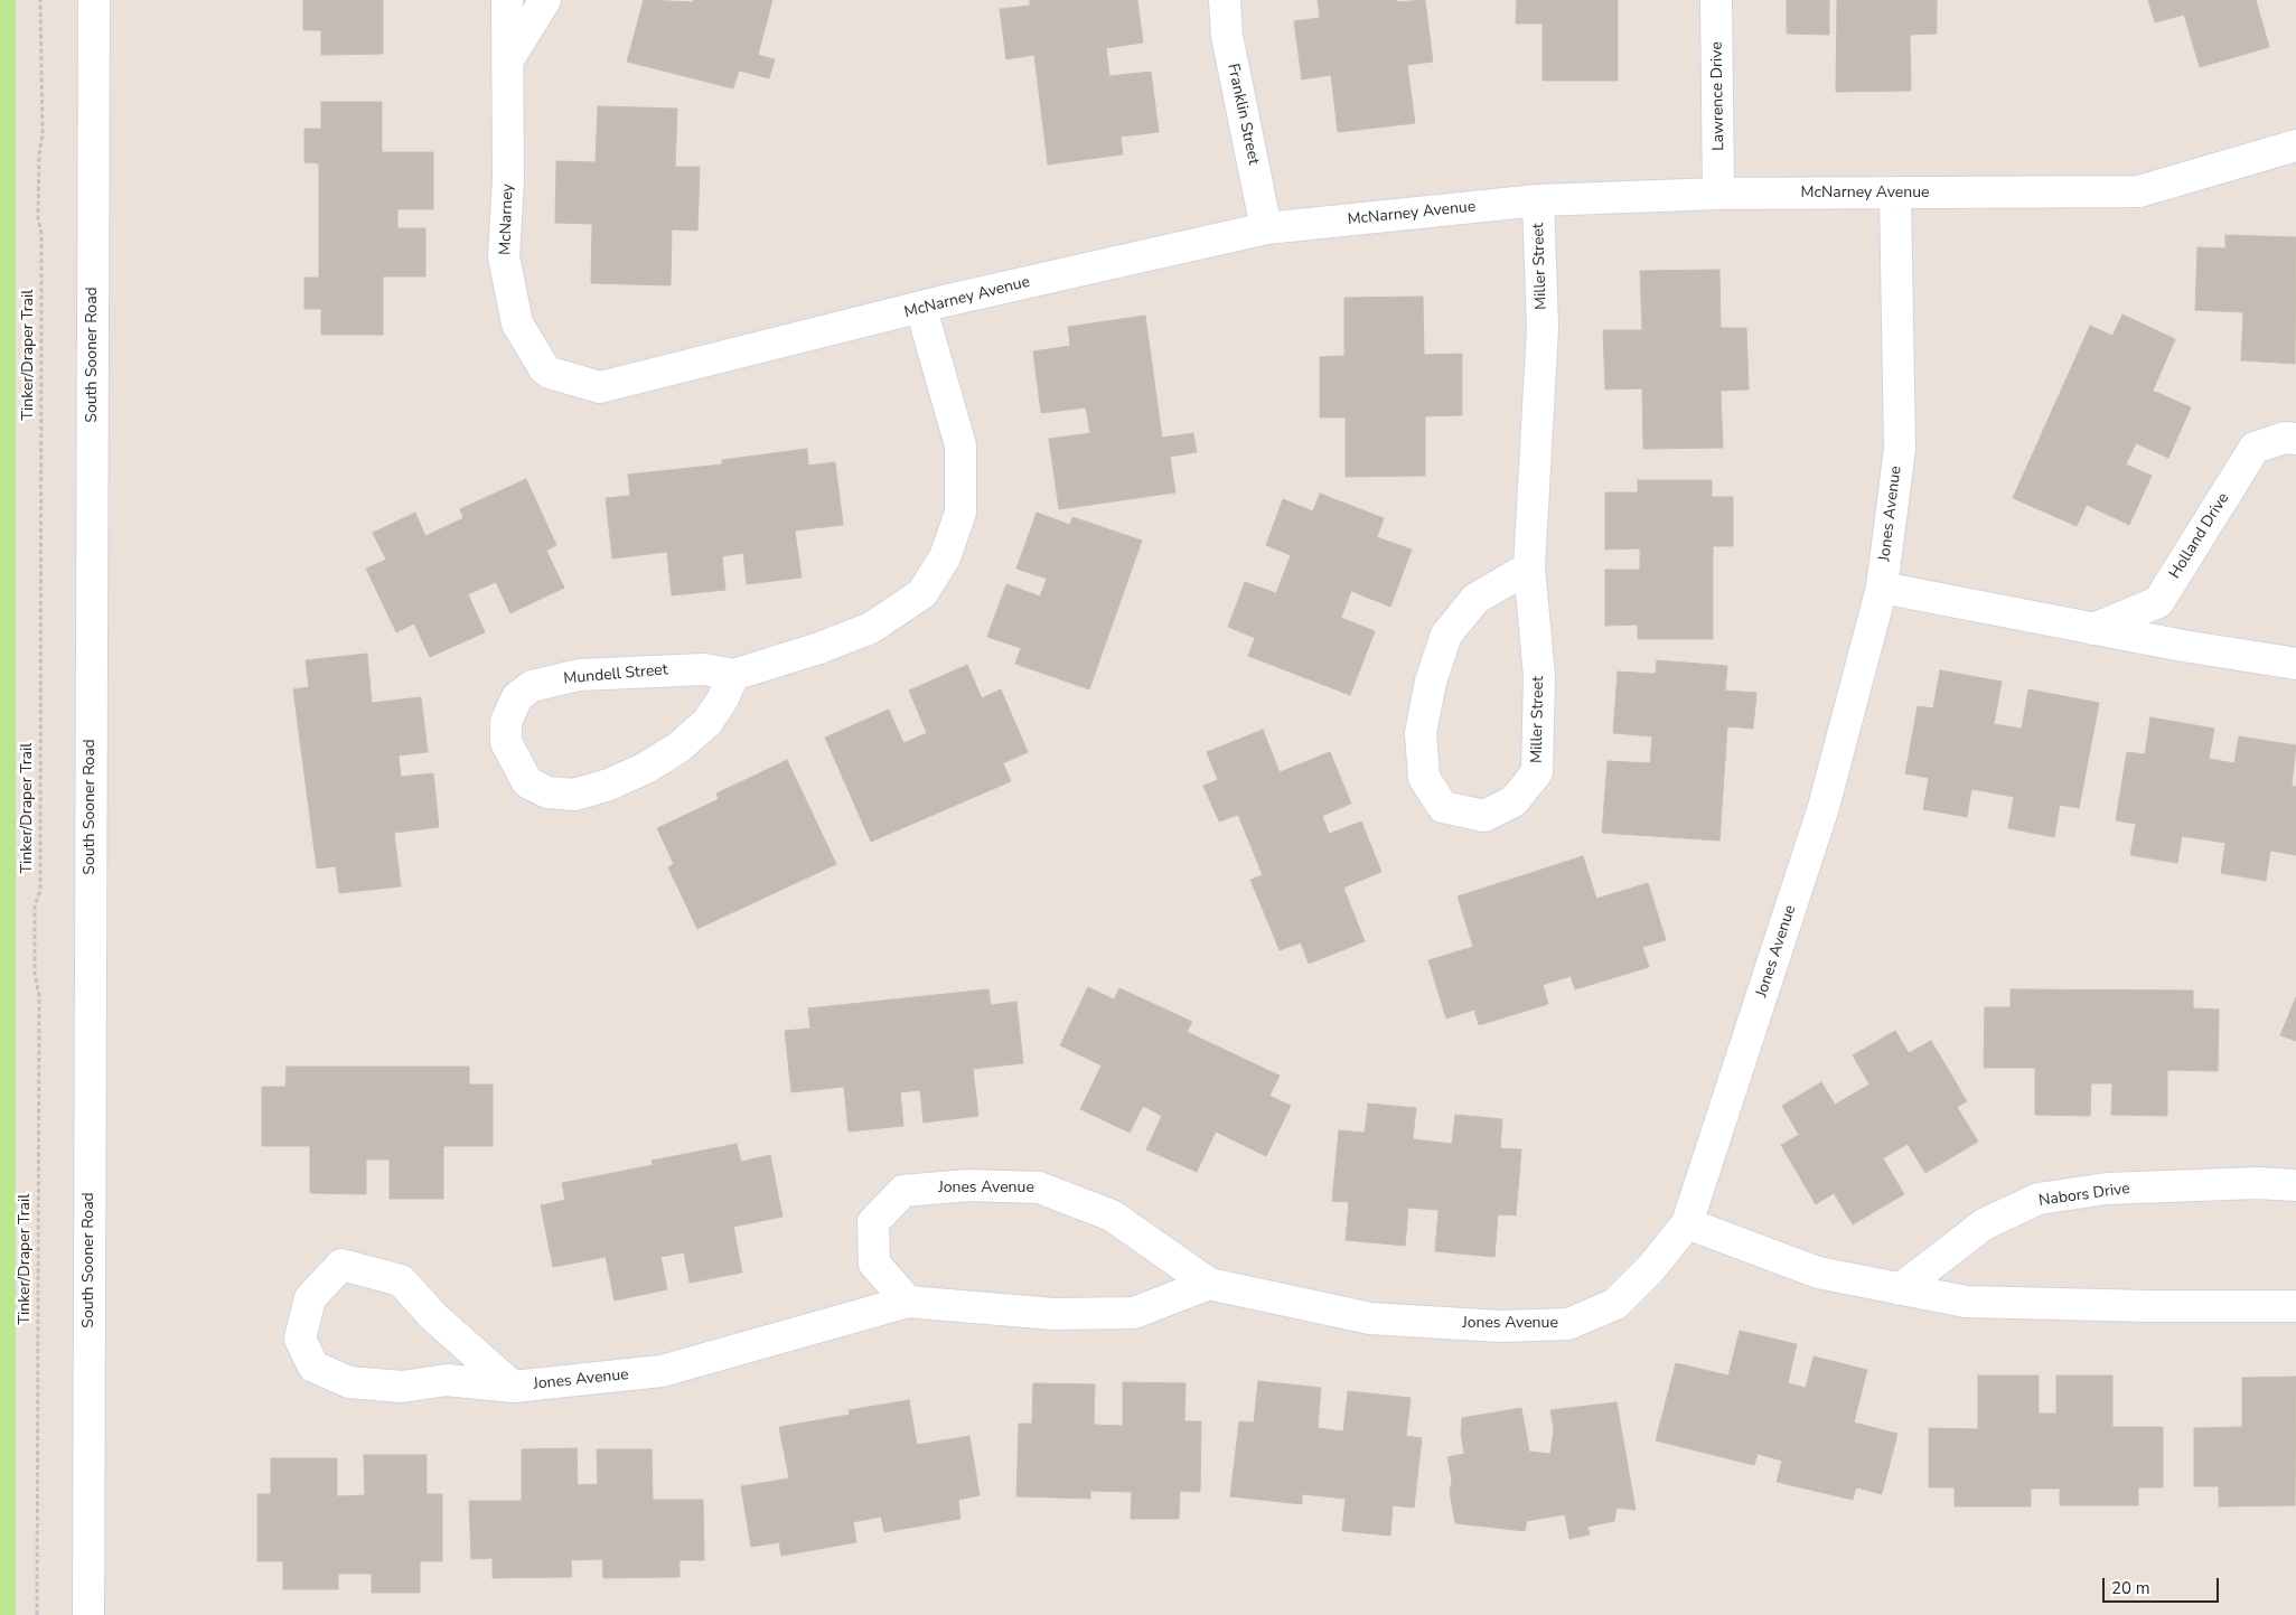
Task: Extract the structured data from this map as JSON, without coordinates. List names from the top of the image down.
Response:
{
  "streets": {
    "street": [
      "Lawrence Drive",
      "Franklin Street",
      "McNarney Avenue",
      "McNarney",
      "Miller Street",
      "South Sooner Road",
      "Jones Avenue",
      "Holland Drive",
      "Mundell Street",
      "Nabors Drive"
    ],
    "path": ["Tinker/Draper Trail"]
  },
  "crossings": [
    ["Lawrence Drive", "McNarney Avenue"],
    ["Franklin Street", "McNarney Avenue"],
    ["McNarney Avenue", "McNarney"],
    ["McNarney Avenue", "Miller Street"],
    ["McNarney Avenue", "Jones Avenue"],
    ["McNarney Avenue", "Mundell Street"]
  ],
  "scale_bar": "20 m"
}
